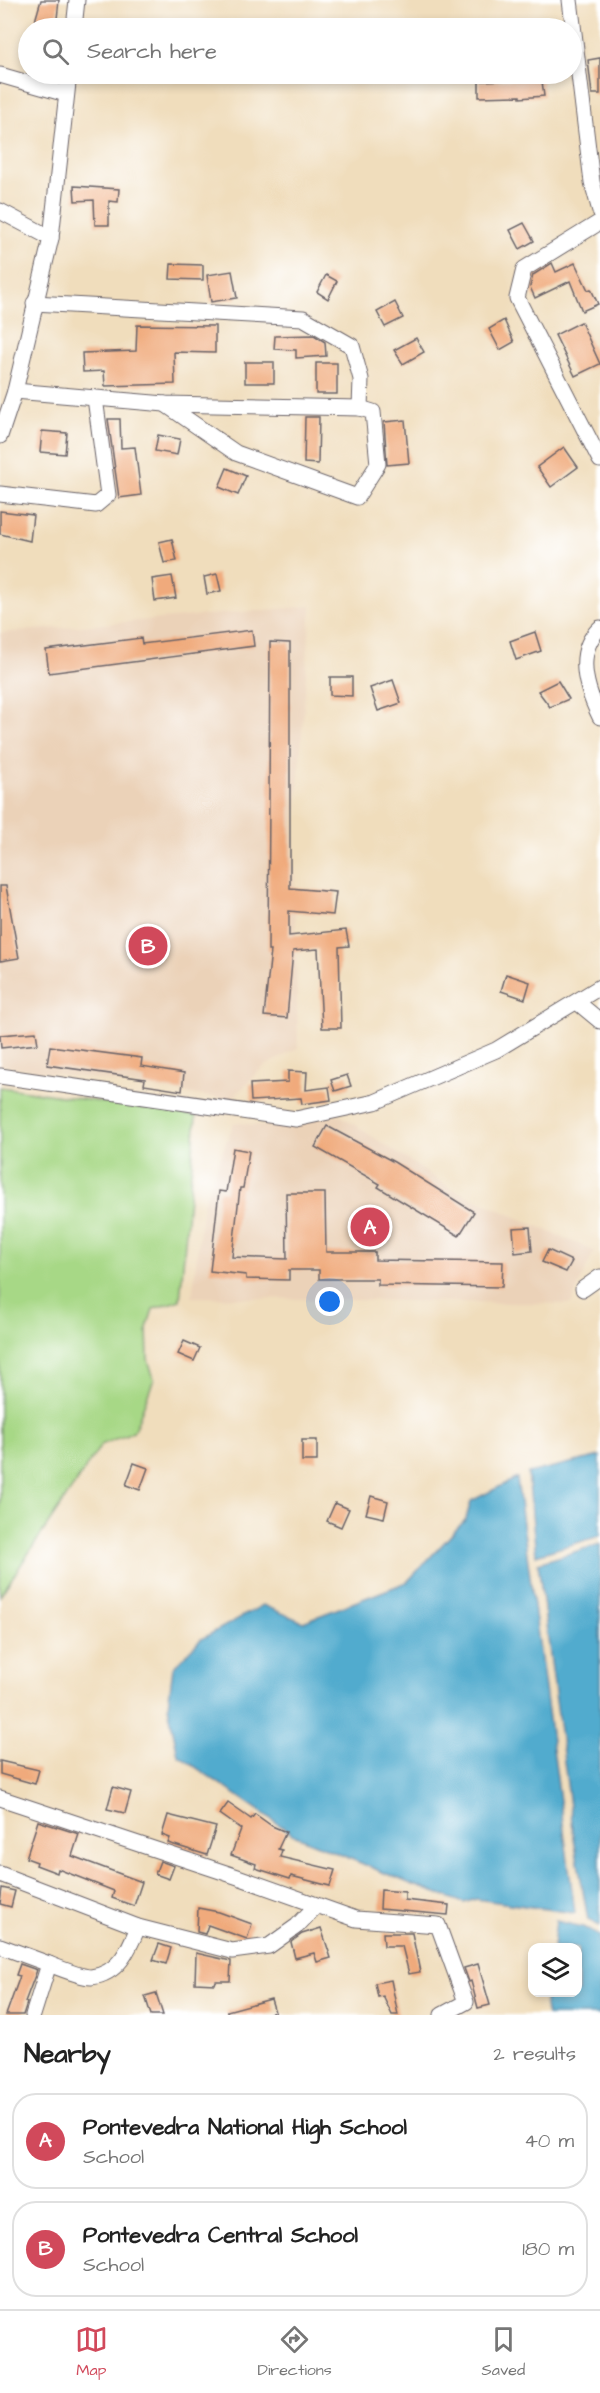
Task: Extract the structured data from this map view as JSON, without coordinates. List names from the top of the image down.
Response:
{
  "page": {
    "search": "Search here",
    "pins": ["B", "A"],
    "heading": ["Nearby", "2 results"],
    "list": [
      {
        "mark": "A",
        "name": "Pontevedra National High School",
        "note": "School",
        "value": "40 m"
      },
      {
        "mark": "B",
        "name": "Pontevedra Central School",
        "note": "School",
        "value": "180 m"
      }
    ],
    "nav": ["Map", "Directions", "Saved"]
  }
}
